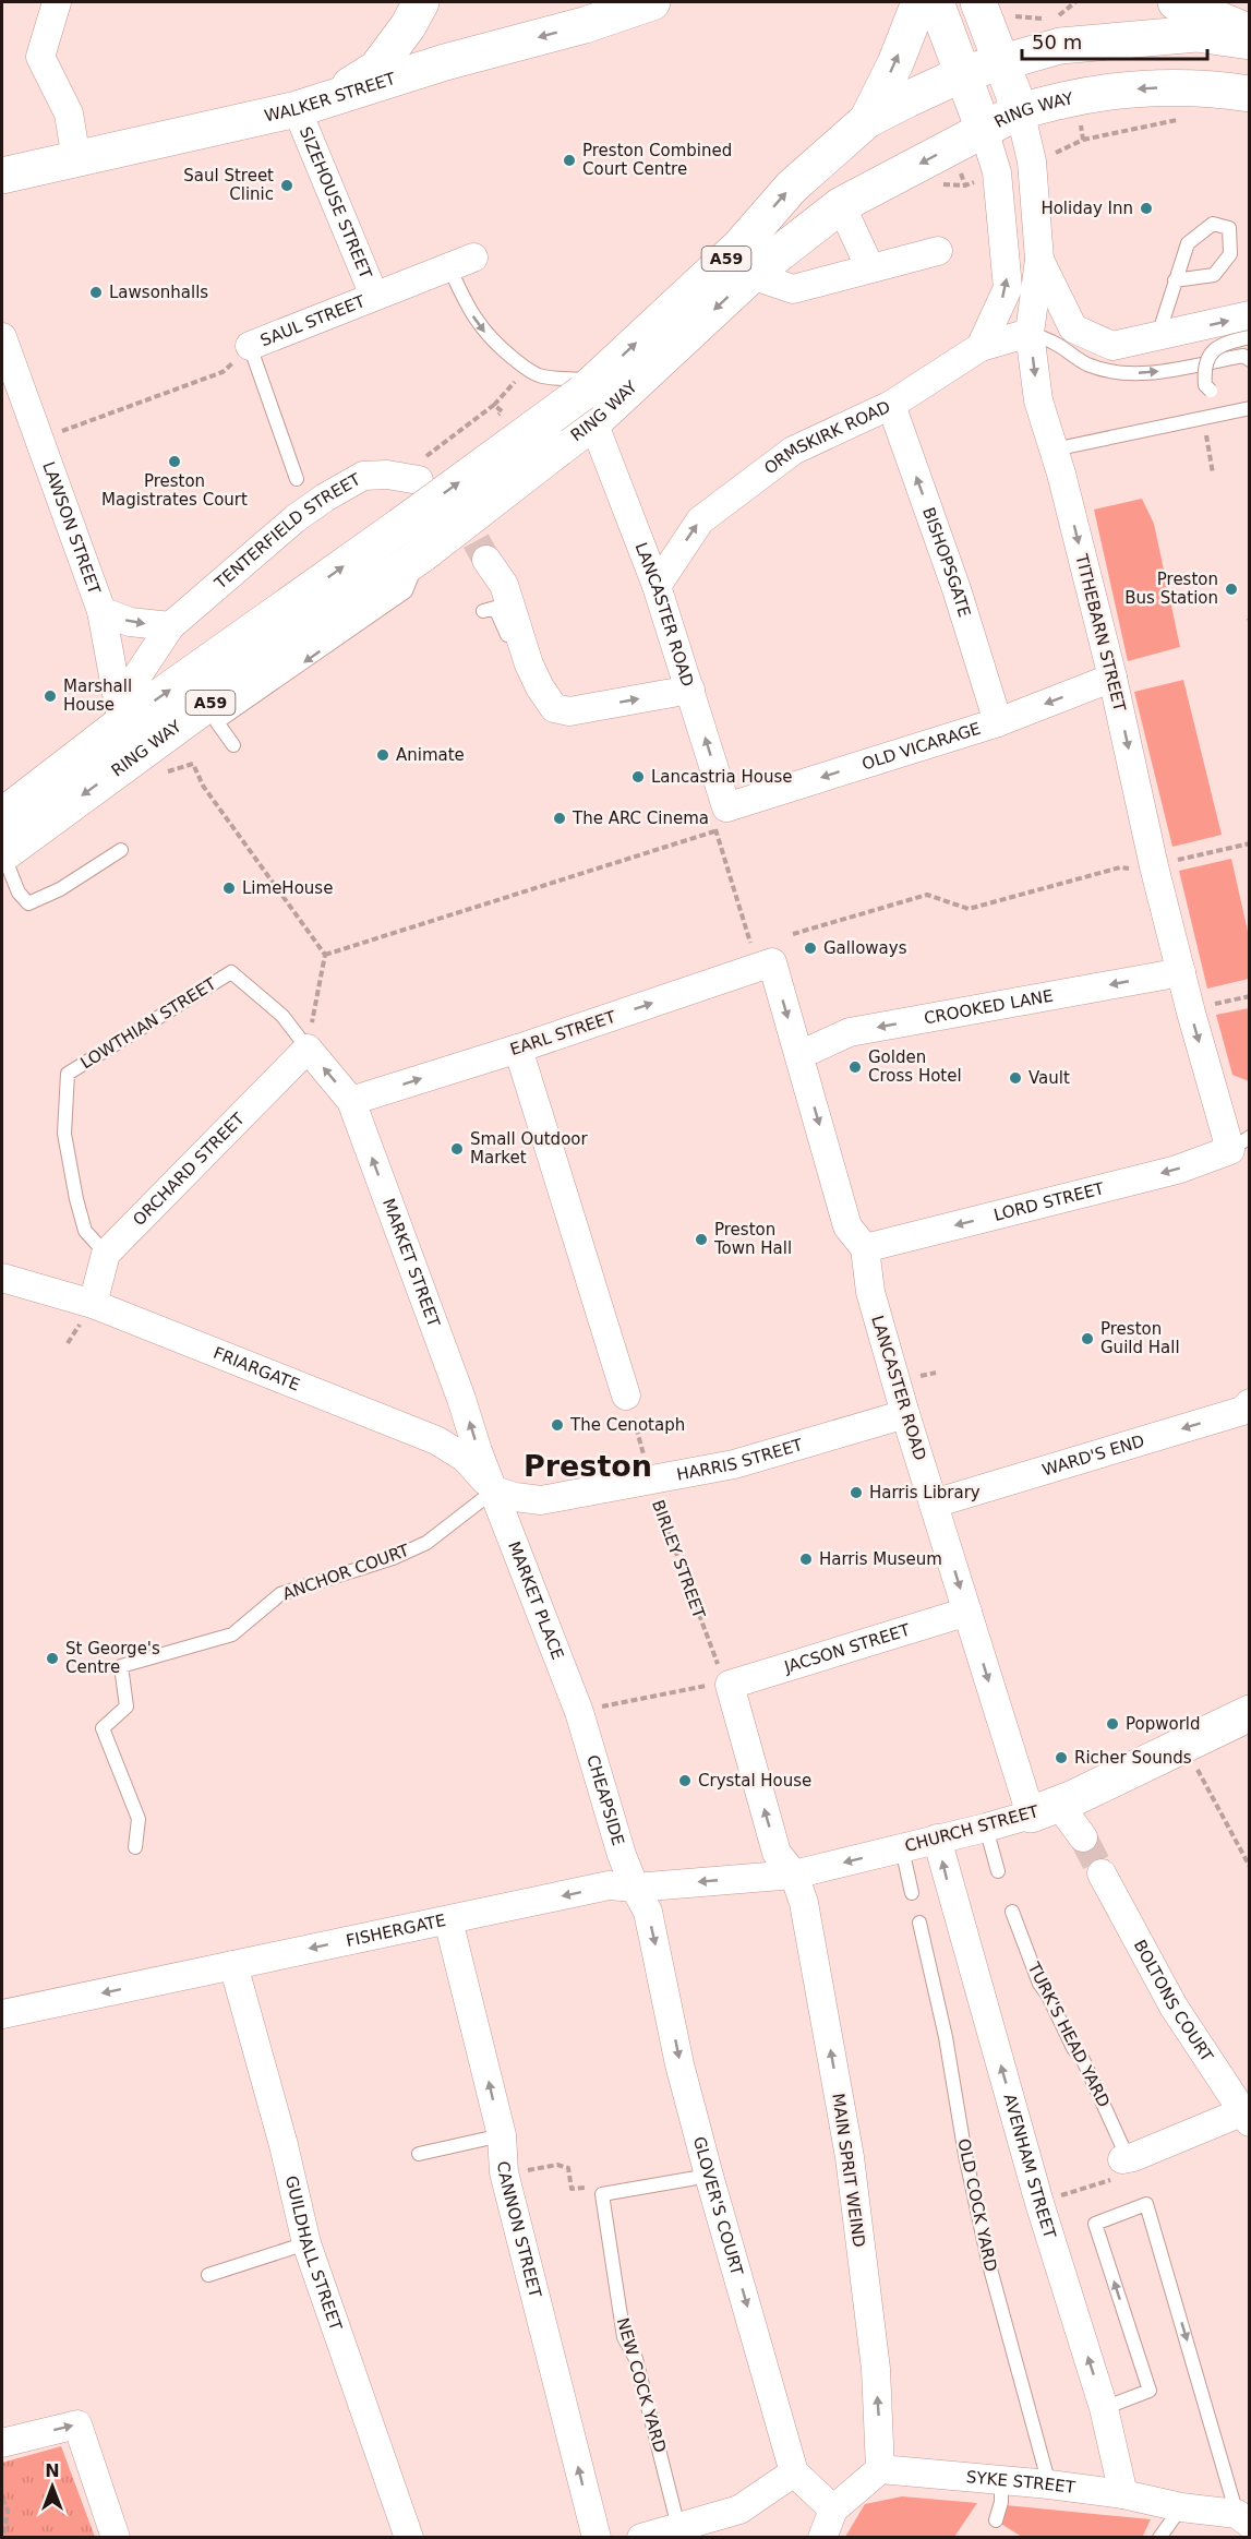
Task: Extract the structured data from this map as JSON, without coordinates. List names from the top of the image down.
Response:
{
  "streets": {
    "main road": [
      "WALKER STREET",
      "RING WAY",
      "A59",
      "CHURCH STREET"
    ],
    "street": [
      "SIZEHOUSE STREET",
      "SAUL STREET",
      "ORMSKIRK ROAD",
      "LAWSON STREET",
      "TENTERFIELD STREET",
      "BISHOPSGATE",
      "LANCASTER ROAD",
      "TITHEBARN STREET",
      "OLD VICARAGE",
      "CROOKED LANE",
      "EARL STREET",
      "ORCHARD STREET",
      "LORD STREET",
      "MARKET STREET",
      "FRIARGATE",
      "WARD'S END",
      "HARRIS STREET",
      "MARKET PLACE",
      "JACSON STREET",
      "CHEAPSIDE",
      "FISHERGATE",
      "BOLTONS COURT",
      "AVENHAM STREET",
      "MAIN SPRIT WEIND",
      "GLOVER'S COURT",
      "CANNON STREET",
      "GUILDHALL STREET",
      "SYKE STREET"
    ],
    "lane": [
      "LOWTHIAN STREET",
      "ANCHOR COURT",
      "TURK'S HEAD YARD",
      "OLD COCK YARD",
      "NEW COCK YARD"
    ],
    "path": ["BIRLEY STREET"]
  },
  "crossings": [
    ["WALKER STREET", "SIZEHOUSE STREET"],
    ["RING WAY", "LAWSON STREET"],
    ["RING WAY", "TENTERFIELD STREET"],
    ["RING WAY", "LANCASTER ROAD"],
    ["RING WAY", "TITHEBARN STREET"],
    ["SIZEHOUSE STREET", "SAUL STREET"],
    ["ORMSKIRK ROAD", "BISHOPSGATE"],
    ["ORMSKIRK ROAD", "LANCASTER ROAD"],
    ["ORMSKIRK ROAD", "TITHEBARN STREET"],
    ["LAWSON STREET", "TENTERFIELD STREET"],
    ["BISHOPSGATE", "OLD VICARAGE"],
    ["LANCASTER ROAD", "OLD VICARAGE"],
    ["LANCASTER ROAD", "CROOKED LANE"],
    ["LANCASTER ROAD", "EARL STREET"],
    ["LANCASTER ROAD", "LORD STREET"],
    ["LANCASTER ROAD", "WARD'S END"],
    ["LANCASTER ROAD", "HARRIS STREET"],
    ["LANCASTER ROAD", "JACSON STREET"],
    ["LANCASTER ROAD", "CHURCH STREET"],
    ["TITHEBARN STREET", "OLD VICARAGE"],
    ["TITHEBARN STREET", "CROOKED LANE"],
    ["TITHEBARN STREET", "LORD STREET"],
    ["LOWTHIAN STREET", "ORCHARD STREET"],
    ["LOWTHIAN STREET", "MARKET STREET"],
    ["EARL STREET", "MARKET STREET"],
    ["ORCHARD STREET", "MARKET STREET"],
    ["ORCHARD STREET", "FRIARGATE"],
    ["MARKET STREET", "FRIARGATE"],
    ["MARKET STREET", "HARRIS STREET"],
    ["MARKET STREET", "ANCHOR COURT"],
    ["MARKET STREET", "MARKET PLACE"],
    ["FRIARGATE", "HARRIS STREET"],
    ["FRIARGATE", "ANCHOR COURT"],
    ["FRIARGATE", "MARKET PLACE"],
    ["HARRIS STREET", "BIRLEY STREET"],
    ["HARRIS STREET", "ANCHOR COURT"],
    ["HARRIS STREET", "MARKET PLACE"],
    ["BIRLEY STREET", "JACSON STREET"],
    ["ANCHOR COURT", "MARKET PLACE"],
    ["MARKET PLACE", "CHEAPSIDE"],
    ["CHEAPSIDE", "FISHERGATE"],
    ["CHEAPSIDE", "GLOVER'S COURT"],
    ["CHURCH STREET", "FISHERGATE"],
    ["CHURCH STREET", "AVENHAM STREET"],
    ["CHURCH STREET", "MAIN SPRIT WEIND"],
    ["FISHERGATE", "MAIN SPRIT WEIND"],
    ["FISHERGATE", "GLOVER'S COURT"],
    ["FISHERGATE", "CANNON STREET"],
    ["FISHERGATE", "GUILDHALL STREET"],
    ["AVENHAM STREET", "SYKE STREET"],
    ["MAIN SPRIT WEIND", "SYKE STREET"],
    ["OLD COCK YARD", "SYKE STREET"]
  ],
  "one_way": [
    "ORMSKIRK ROAD",
    "BISHOPSGATE",
    "TITHEBARN STREET",
    "OLD VICARAGE",
    "CROOKED LANE",
    "EARL STREET",
    "LORD STREET",
    "WARD'S END",
    "FISHERGATE",
    "AVENHAM STREET",
    "MAIN SPRIT WEIND",
    "GLOVER'S COURT",
    "CANNON STREET"
  ],
  "districts": ["Preston"],
  "places": [
    "Preston Combined Court Centre",
    "Saul Street Clinic",
    "Holiday Inn",
    "Lawsonhalls",
    "Preston Magistrates Court",
    "Preston Bus Station",
    "Marshall House",
    "Animate",
    "Lancastria House",
    "The ARC Cinema",
    "LimeHouse",
    "Galloways",
    "Golden Cross Hotel",
    "Vault",
    "Small Outdoor Market",
    "Preston Town Hall",
    "Preston Guild Hall",
    "The Cenotaph",
    "Harris Library",
    "Harris Museum",
    "St George's Centre",
    "Popworld",
    "Richer Sounds",
    "Crystal House"
  ],
  "scale_bar": "50 m",
  "north": "top"
}
